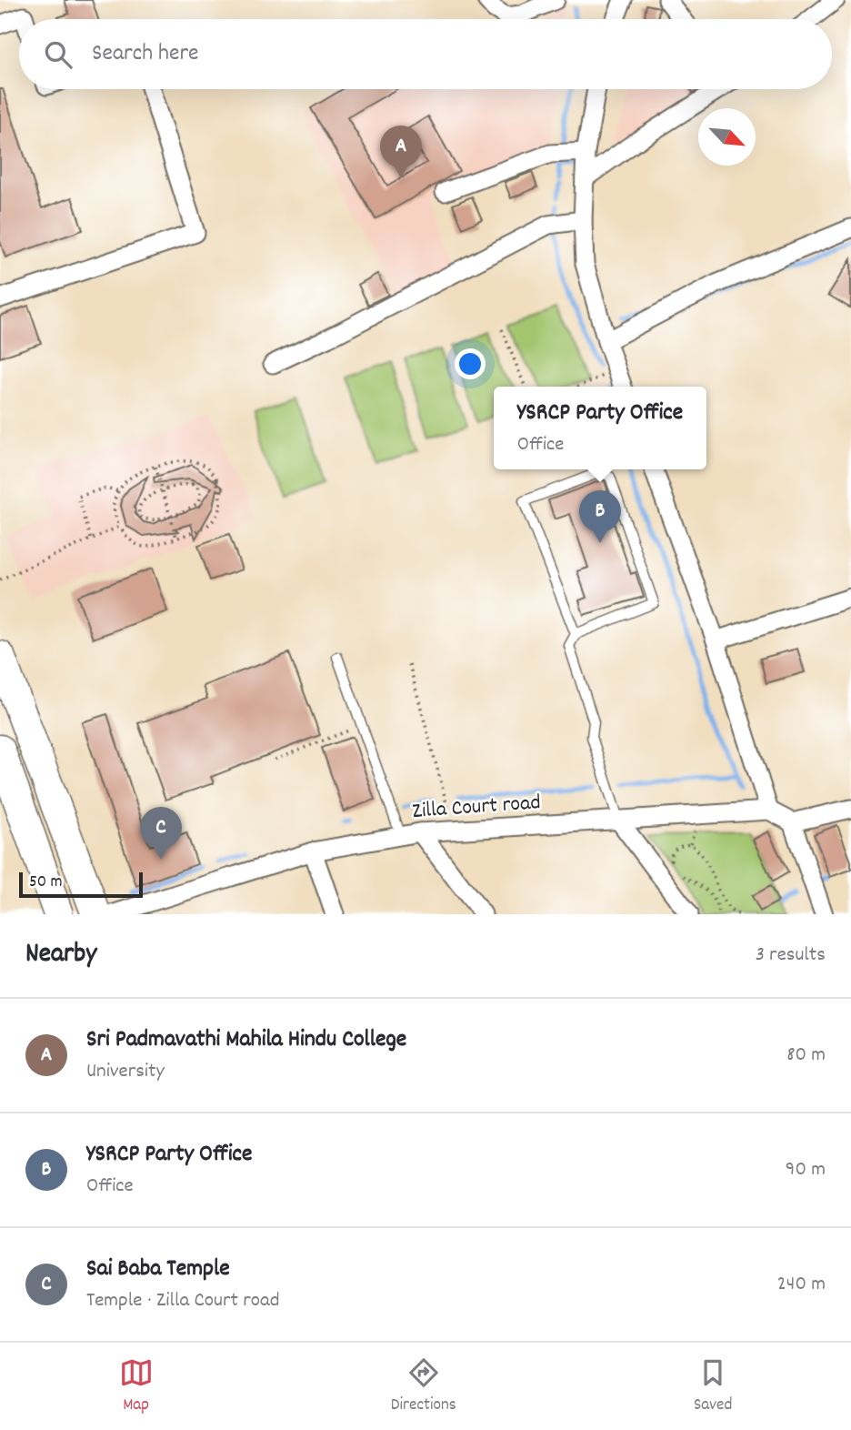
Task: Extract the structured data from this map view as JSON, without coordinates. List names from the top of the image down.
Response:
{
  "streets": {
    "street": ["Zilla Court road"]
  },
  "scale_bar": "50 m",
  "north": "bottom right",
  "page": {
    "search": "Search here",
    "pins": ["A", "B", "C"],
    "popup": ["YSRCP Party Office", "Office"],
    "scale": "50 m",
    "heading": ["Nearby", "3 results"],
    "list": [
      {
        "mark": "A",
        "name": "Sri Padmavathi Mahila Hindu College",
        "note": "University",
        "value": "80 m"
      },
      {
        "mark": "B",
        "name": "YSRCP Party Office",
        "note": "Office",
        "value": "90 m"
      },
      {
        "mark": "C",
        "name": "Sai Baba Temple",
        "note": "Temple · Zilla Court road",
        "value": "240 m"
      }
    ],
    "nav": ["Map", "Directions", "Saved"]
  }
}
